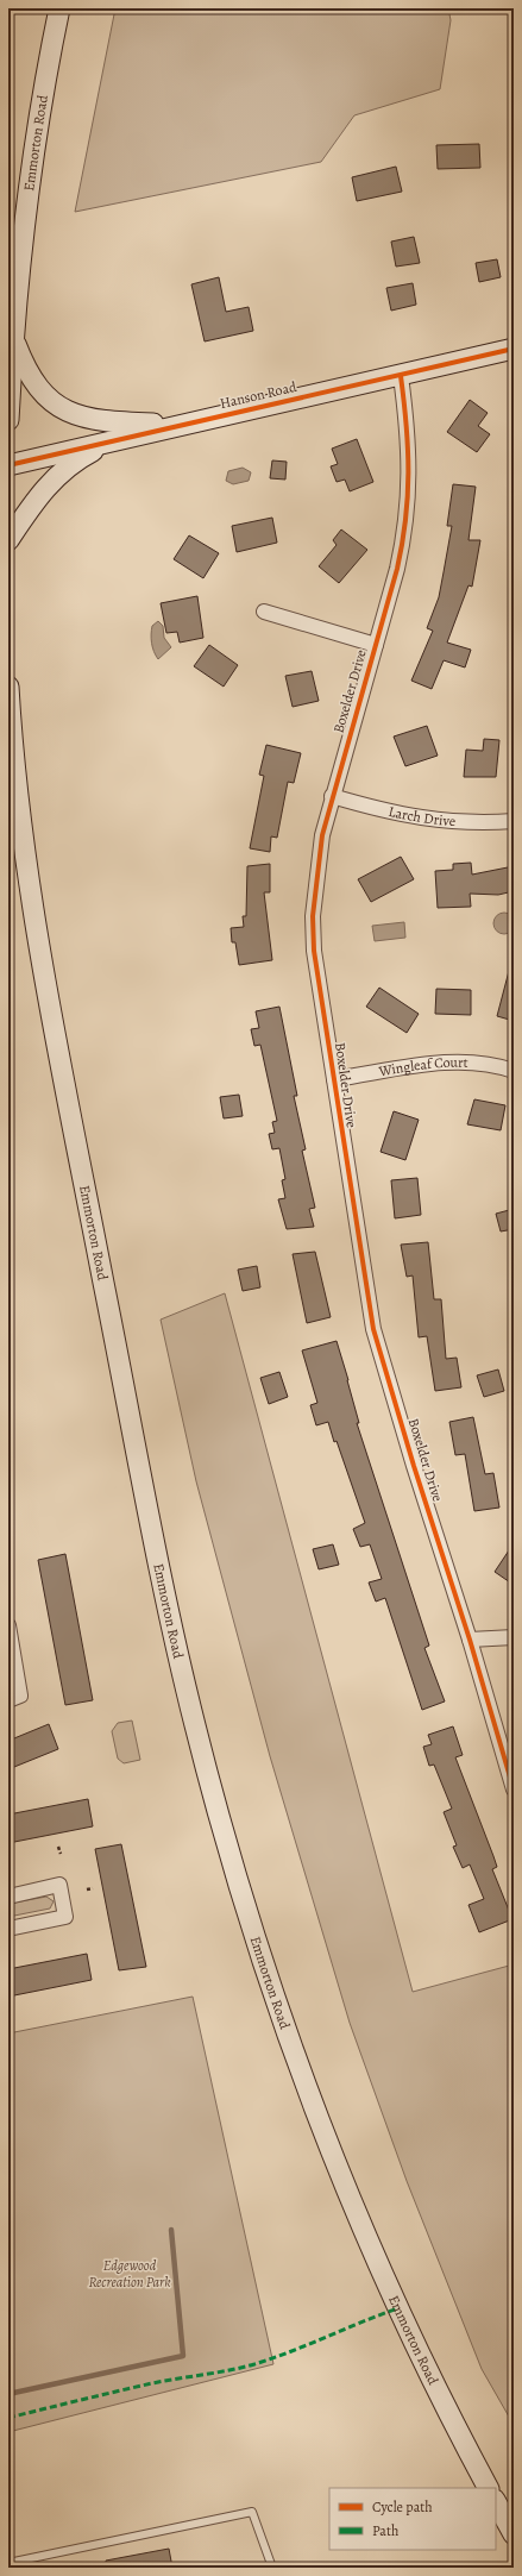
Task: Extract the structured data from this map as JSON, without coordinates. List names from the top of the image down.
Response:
{
  "streets": {
    "main road": ["Emmorton Road", "Hanson Road"],
    "street": ["Boxelder Drive", "Larch Drive", "Wingleaf Court"]
  },
  "crossings": [
    ["Hanson Road", "Boxelder Drive"],
    ["Boxelder Drive", "Larch Drive"],
    ["Boxelder Drive", "Wingleaf Court"]
  ],
  "parks": ["Edgewood Recreation Park"],
  "legend": ["Cycle path", "Path"]
}
